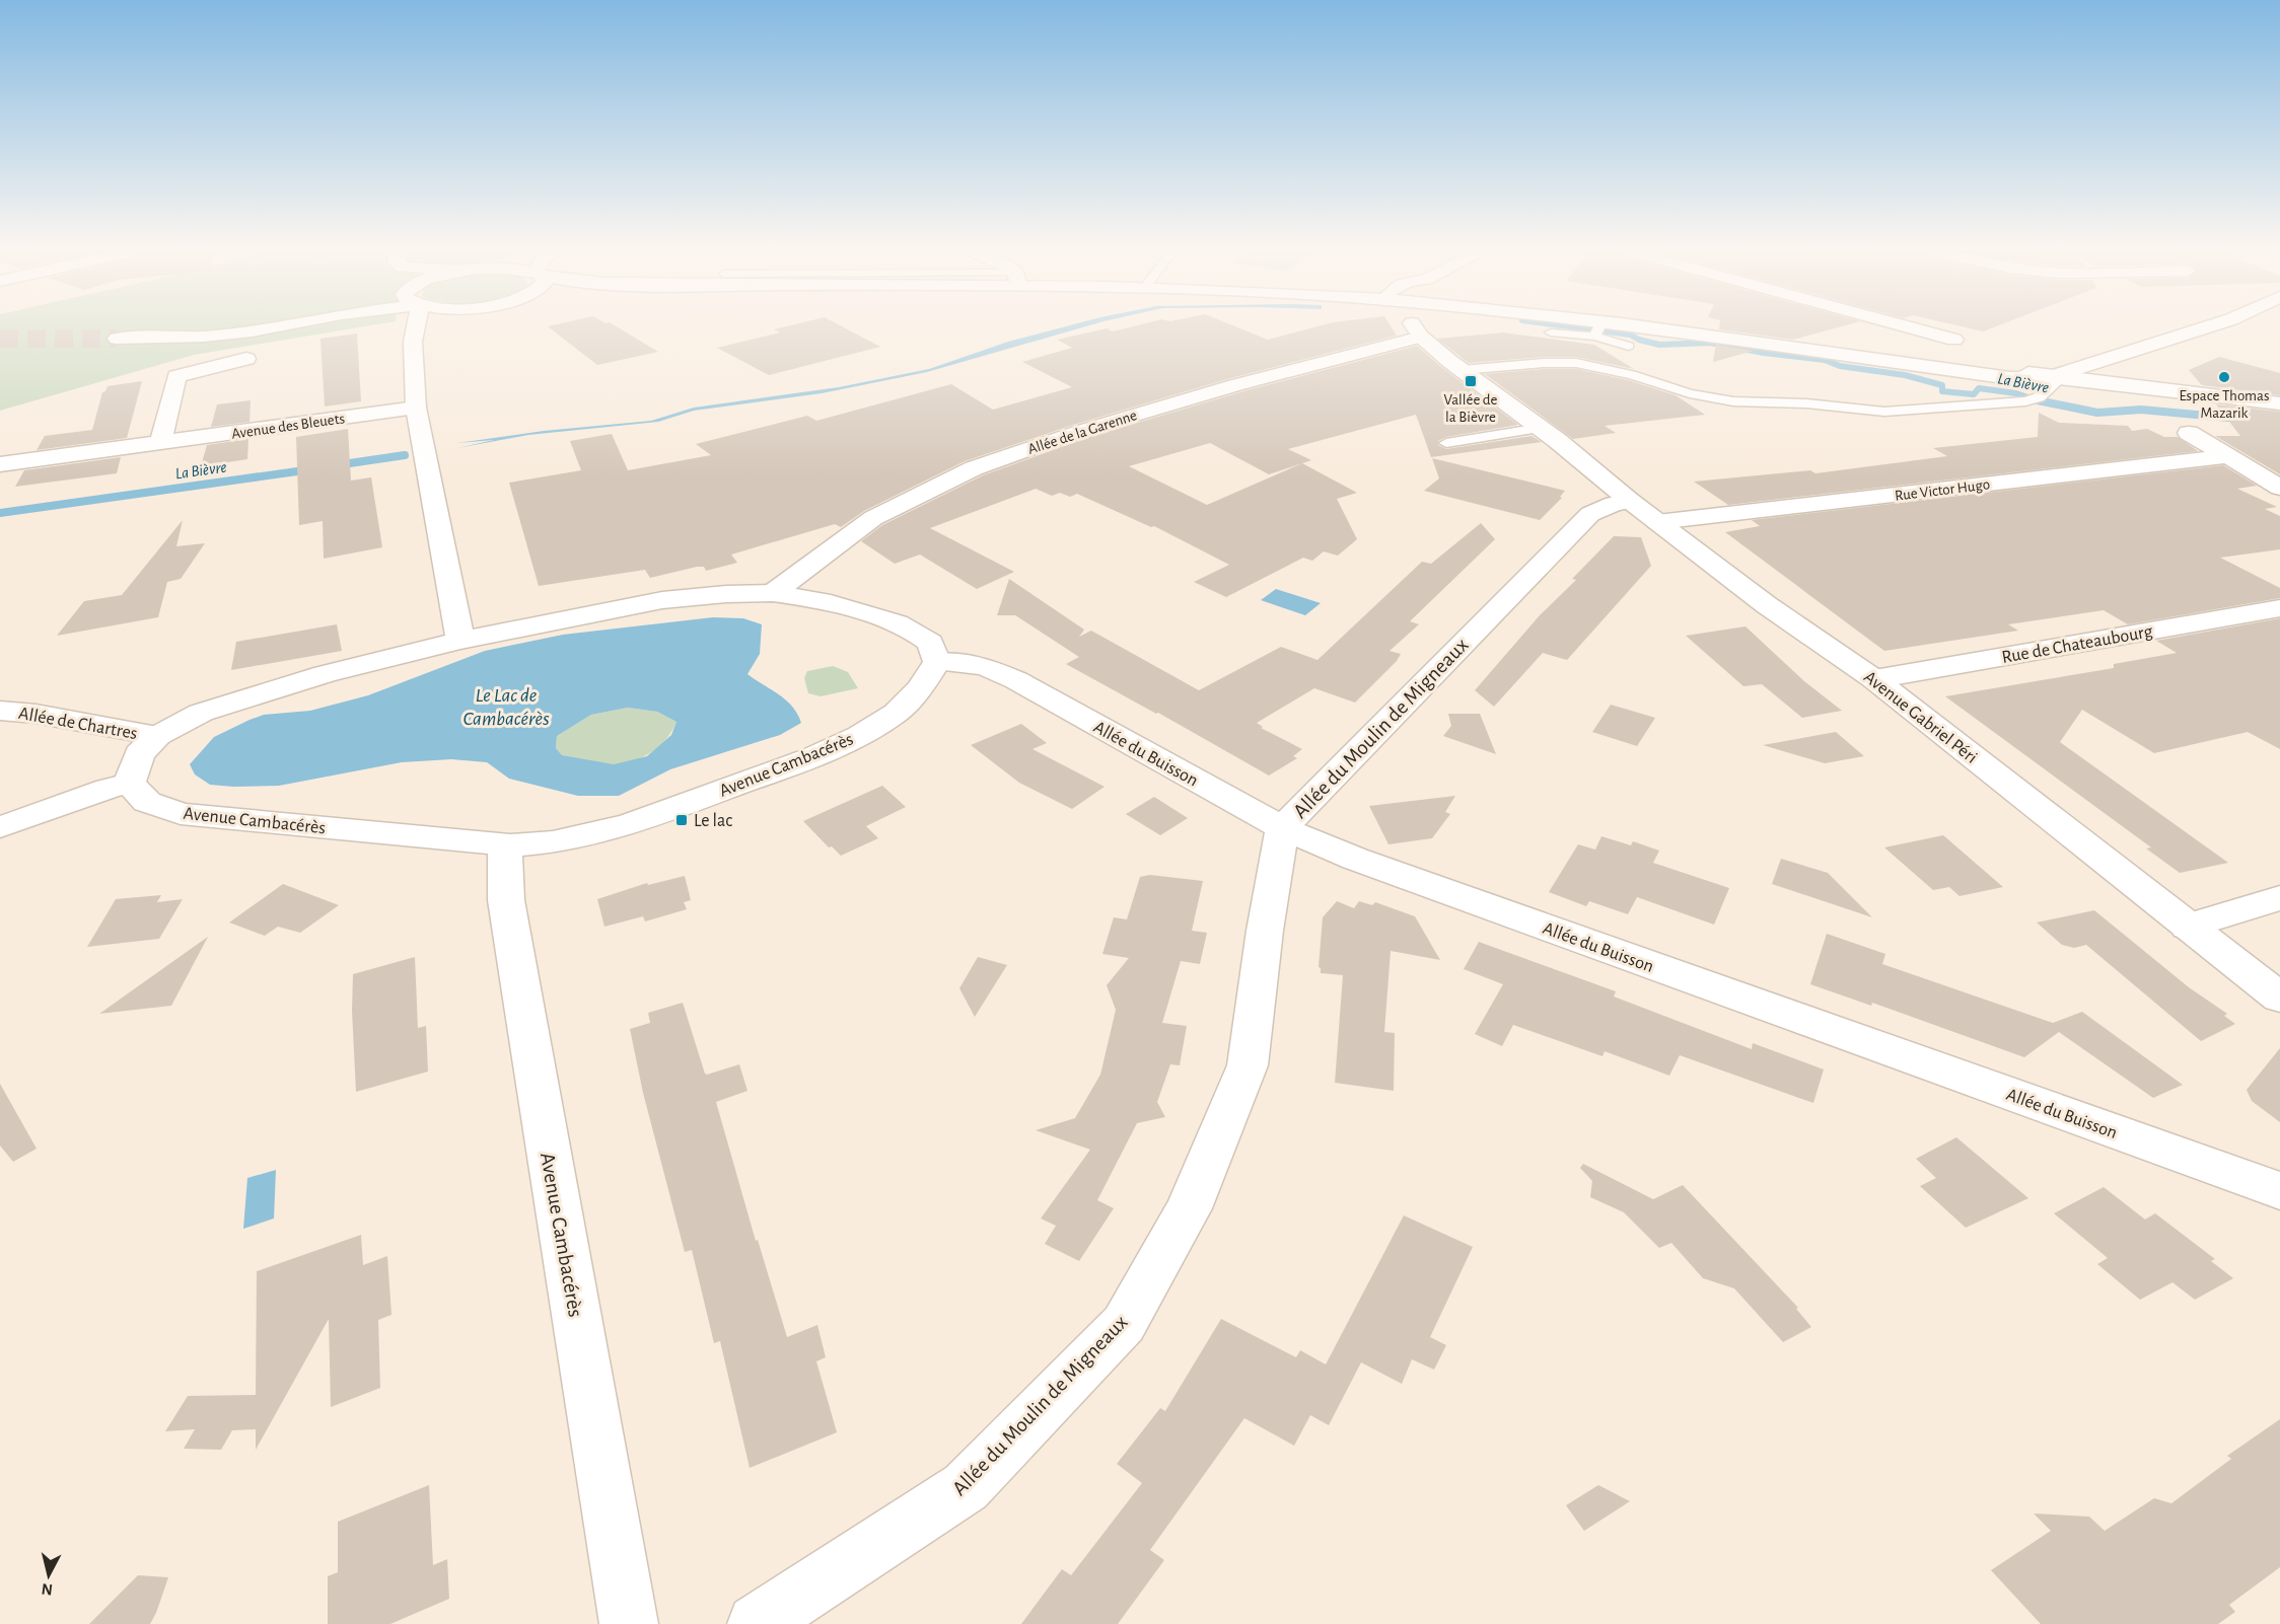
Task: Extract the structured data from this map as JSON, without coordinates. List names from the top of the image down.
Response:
{
  "streets": {
    "street": [
      "Avenue des Bleuets",
      "Allée de la Garenne",
      "Rue Victor Hugo",
      "Rue de Chateaubourg",
      "Avenue Gabriel Péri",
      "Allée de Chartres",
      "Allée du Moulin de Migneaux",
      "Allée du Buisson",
      "Avenue Cambacérès"
    ]
  },
  "crossings": [
    ["Allée de la Garenne", "Avenue Gabriel Péri"],
    ["Rue Victor Hugo", "Avenue Gabriel Péri"],
    ["Rue de Chateaubourg", "Avenue Gabriel Péri"],
    ["Avenue Gabriel Péri", "Allée du Moulin de Migneaux"],
    ["Allée du Moulin de Migneaux", "Allée du Buisson"],
    ["Allée du Buisson", "Avenue Cambacérès"]
  ],
  "water": ["La Bièvre", "Le Lac de Cambacérès"],
  "places": {
    "other": ["Espace Thomas Mazarik"],
    "transit": ["Vallée de la Bièvre", "Le lac"]
  },
  "north": "bottom"
}
